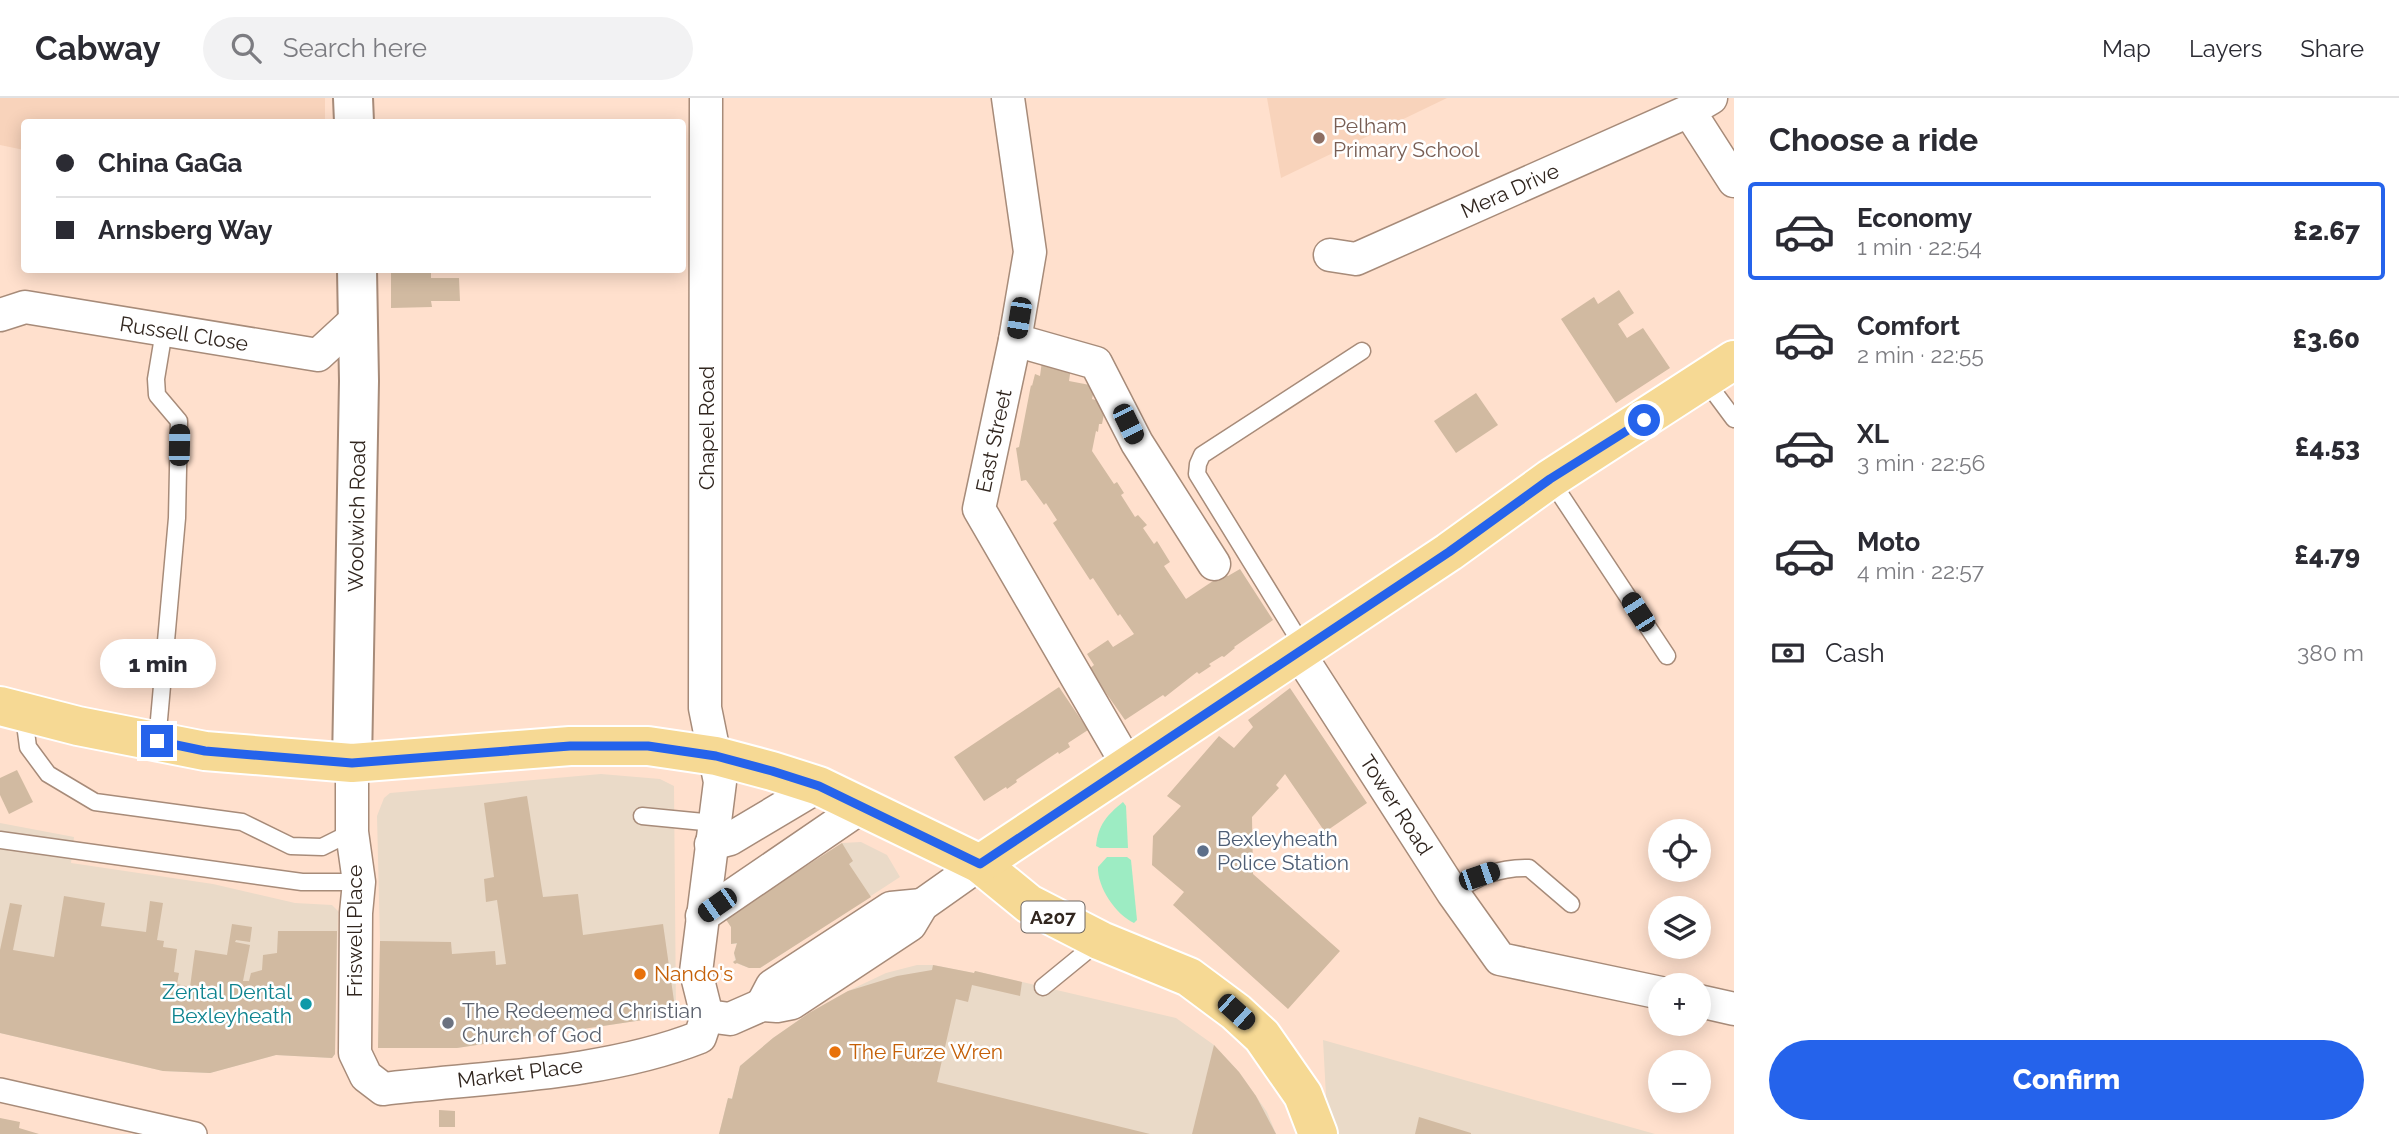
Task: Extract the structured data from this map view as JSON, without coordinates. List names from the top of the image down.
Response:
{
  "streets": {
    "main road": ["A207"],
    "street": [
      "Mera Drive",
      "Russell Close",
      "Chapel Road",
      "East Street",
      "Woolwich Road",
      "Tower Road",
      "Friswell Place",
      "Market Place"
    ]
  },
  "crossings": [
    ["Chapel Road", "Market Place"],
    ["Woolwich Road", "Friswell Place"],
    ["Friswell Place", "Market Place"]
  ],
  "places": [
    "Pelham Primary School",
    "Bexleyheath Police Station",
    "Nando's",
    "Zental Dental Bexleyheath",
    "The Redeemed Christian Church of God",
    "The Furze Wren"
  ],
  "page": {
    "header": "Cabway",
    "search": "Search here",
    "nav": ["Map", "Layers", "Share"],
    "heading": "Choose a ride",
    "banner": ["China GaGa", "Arnsberg Way"],
    "list": [
      {
        "name": "Economy",
        "note": "1 min · 22:54",
        "value": "£2.67"
      },
      {
        "name": "Comfort",
        "note": "2 min · 22:55",
        "value": "£3.60"
      },
      {
        "name": "XL",
        "note": "3 min · 22:56",
        "value": "£4.53"
      },
      {
        "name": "Moto",
        "note": "4 min · 22:57",
        "value": "£4.79"
      }
    ],
    "pay": ["Cash", "380 m"],
    "bubble": "1 min",
    "map_buttons": ["+", "−"],
    "buttons": "Confirm"
  }
}
